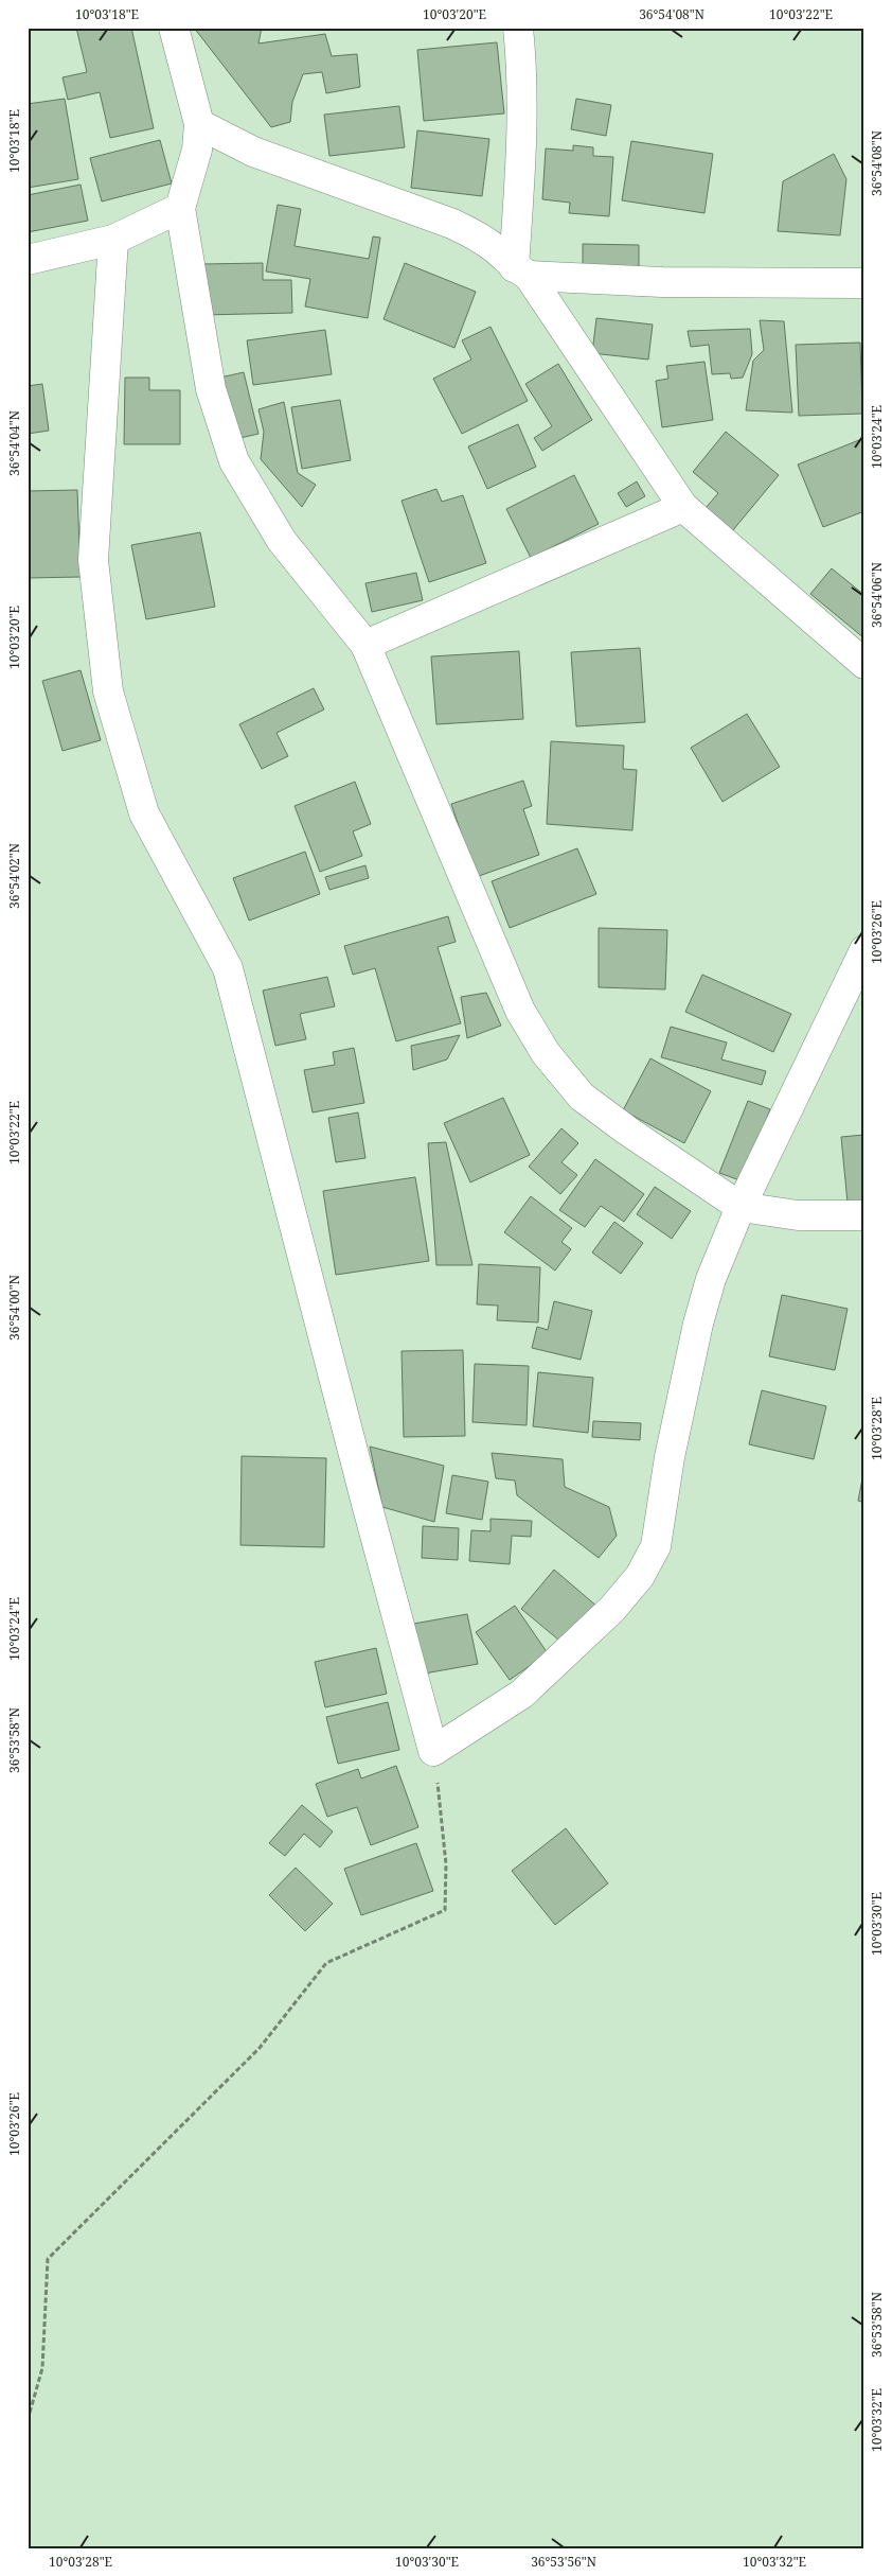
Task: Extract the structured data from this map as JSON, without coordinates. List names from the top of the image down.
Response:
{
  "coordinates": [
    "10°03'18\"E",
    "10°03'20\"E",
    "36°54'08\"N",
    "10°03'22\"E",
    "10°03'24\"E",
    "36°54'04\"N",
    "36°54'06\"N",
    "36°54'02\"N",
    "10°03'26\"E",
    "36°54'00\"N",
    "10°03'28\"E",
    "36°53'58\"N",
    "10°03'30\"E",
    "10°03'32\"E",
    "36°53'56\"N"
  ]
}
